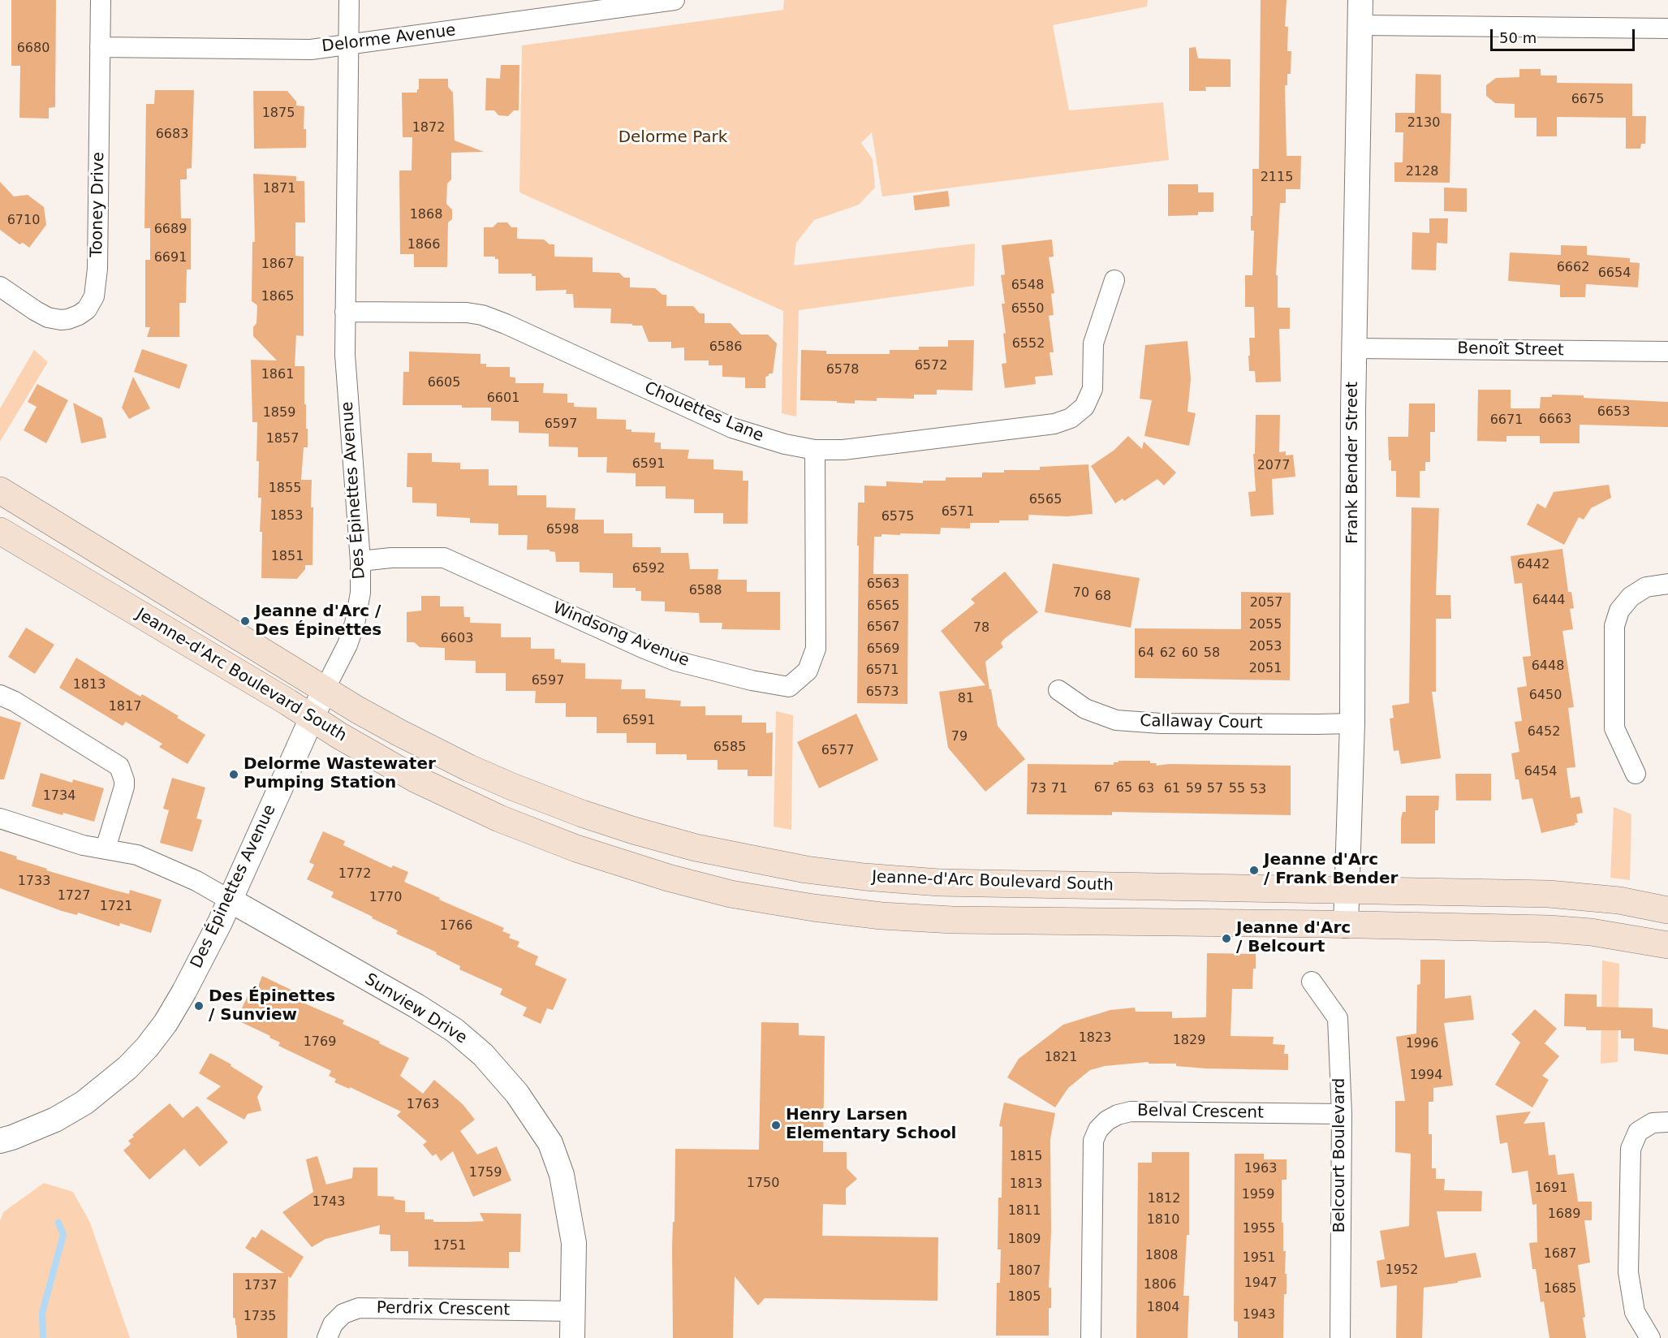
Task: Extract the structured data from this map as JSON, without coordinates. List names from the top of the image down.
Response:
{
  "streets": {
    "main road": ["Jeanne-d'Arc Boulevard South"],
    "street": [
      "Delorme Avenue",
      "Tooney Drive",
      "Benoît Street",
      "Chouettes Lane",
      "Frank Bender Street",
      "Des Épinettes Avenue",
      "Windsong Avenue",
      "Callaway Court",
      "Sunview Drive",
      "Belval Crescent",
      "Belcourt Boulevard",
      "Perdrix Crescent"
    ]
  },
  "crossings": [
    ["Delorme Avenue", "Tooney Drive"],
    ["Delorme Avenue", "Des Épinettes Avenue"],
    ["Benoît Street", "Frank Bender Street"],
    ["Chouettes Lane", "Des Épinettes Avenue"],
    ["Chouettes Lane", "Windsong Avenue"],
    ["Frank Bender Street", "Jeanne-d'Arc Boulevard South"],
    ["Frank Bender Street", "Callaway Court"],
    ["Des Épinettes Avenue", "Windsong Avenue"],
    ["Des Épinettes Avenue", "Jeanne-d'Arc Boulevard South"],
    ["Des Épinettes Avenue", "Sunview Drive"],
    ["Sunview Drive", "Perdrix Crescent"],
    ["Belval Crescent", "Belcourt Boulevard"]
  ],
  "parks": ["Delorme Park"],
  "places": [
    "Jeanne d'Arc / Des Épinettes",
    "Delorme Wastewater Pumping Station",
    "Jeanne d'Arc / Frank Bender",
    "Jeanne d'Arc / Belcourt",
    "Des Épinettes / Sunview",
    "Henry Larsen Elementary School"
  ],
  "house_numbers": [
    "6680",
    "6675",
    "1875",
    "2130",
    "1872",
    "6683",
    "2128",
    "2115",
    "1871",
    "1868",
    "6710",
    "6689",
    "1866",
    "6691",
    "1867",
    "6662",
    "6654",
    "6548",
    "1865",
    "6550",
    "6552",
    "6586",
    "6572",
    "6578",
    "1861",
    "6605",
    "6601",
    "6653",
    "1859",
    "6663",
    "6671",
    "6597",
    "1857",
    "6591",
    "2077",
    "1855",
    "6565",
    "6571",
    "1853",
    "6575",
    "6598",
    "1851",
    "6442",
    "6592",
    "6563",
    "6588",
    "70",
    "68",
    "6444",
    "2057",
    "6565",
    "2055",
    "6567",
    "78",
    "6603",
    "2053",
    "6569",
    "64",
    "62",
    "60",
    "58",
    "6448",
    "2051",
    "6571",
    "6597",
    "1813",
    "6573",
    "6450",
    "81",
    "1817",
    "6591",
    "6452",
    "79",
    "6585",
    "6577",
    "6454",
    "67",
    "65",
    "73",
    "71",
    "63",
    "61",
    "59",
    "57",
    "55",
    "53",
    "1734",
    "1772",
    "1733",
    "1727",
    "1770",
    "1721",
    "1766",
    "1823",
    "1829",
    "1769",
    "1996",
    "1821",
    "1994",
    "1763",
    "1815",
    "1963",
    "1759",
    "1750",
    "1813",
    "1691",
    "1959",
    "1812",
    "1743",
    "1811",
    "1689",
    "1810",
    "1955",
    "1809",
    "1751",
    "1687",
    "1808",
    "1951",
    "1952",
    "1807",
    "1947",
    "1806",
    "1737",
    "1685",
    "1805",
    "1804",
    "1943",
    "1735"
  ],
  "scale_bar": "50 m"
}
